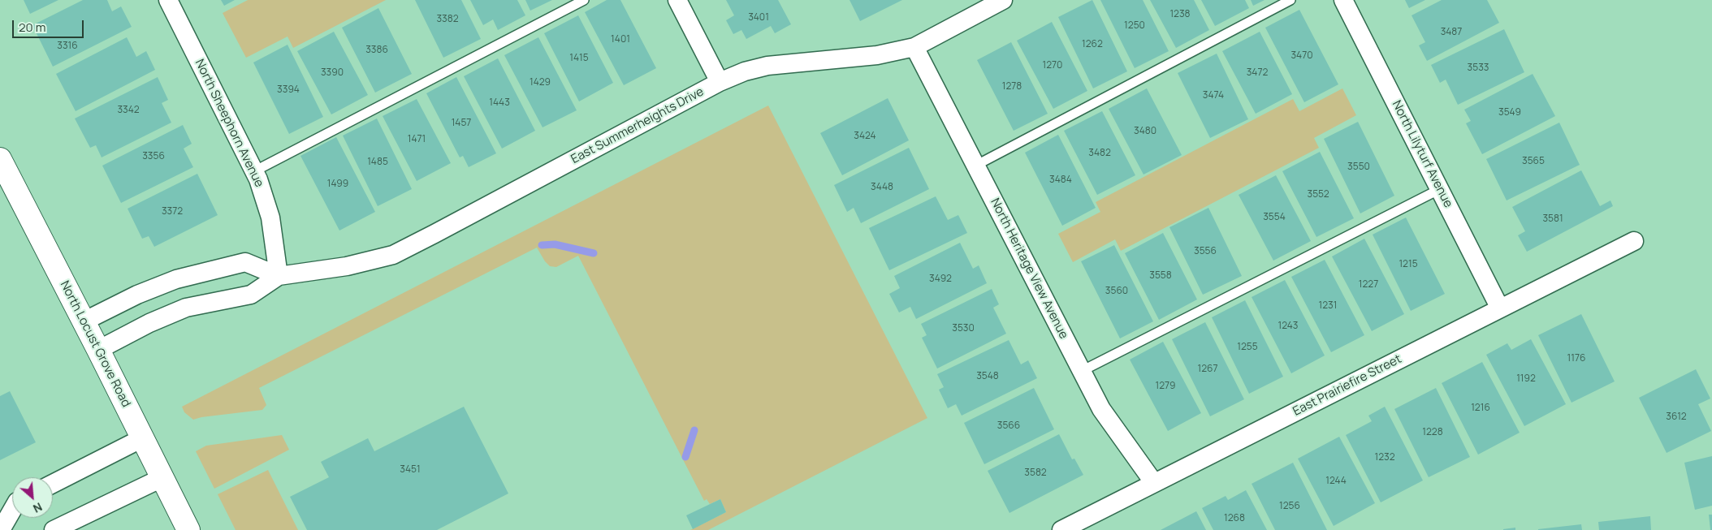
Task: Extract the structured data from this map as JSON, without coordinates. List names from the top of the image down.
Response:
{
  "streets": {
    "main road": ["North Locust Grove Road"],
    "street": [
      "North Sheephorn Avenue",
      "East Summerheights Drive",
      "North Lilyturf Avenue",
      "North Heritage View Avenue",
      "East Prairiefire Street"
    ]
  },
  "crossings": [
    ["North Sheephorn Avenue", "East Summerheights Drive"],
    ["East Summerheights Drive", "North Heritage View Avenue"],
    ["East Summerheights Drive", "North Locust Grove Road"],
    ["North Lilyturf Avenue", "East Prairiefire Street"],
    ["North Heritage View Avenue", "East Prairiefire Street"]
  ],
  "house_numbers": [
    "1238",
    "3401",
    "3382",
    "1250",
    "3487",
    "1401",
    "1262",
    "3316",
    "3386",
    "3470",
    "1415",
    "1270",
    "3533",
    "3390",
    "3472",
    "1429",
    "1278",
    "3394",
    "3474",
    "1443",
    "3342",
    "3549",
    "1457",
    "3480",
    "3424",
    "1471",
    "3482",
    "3356",
    "3565",
    "1485",
    "3550",
    "3484",
    "1499",
    "3448",
    "3552",
    "3372",
    "3554",
    "3581",
    "3556",
    "1215",
    "3558",
    "3492",
    "1227",
    "3560",
    "1231",
    "1243",
    "3530",
    "1255",
    "1176",
    "1267",
    "3548",
    "1192",
    "1279",
    "1216",
    "3612",
    "3566",
    "1228",
    "1232",
    "3451",
    "3582",
    "1244",
    "1256",
    "1268"
  ],
  "scale_bar": "20 m",
  "north": "bottom right"
}
